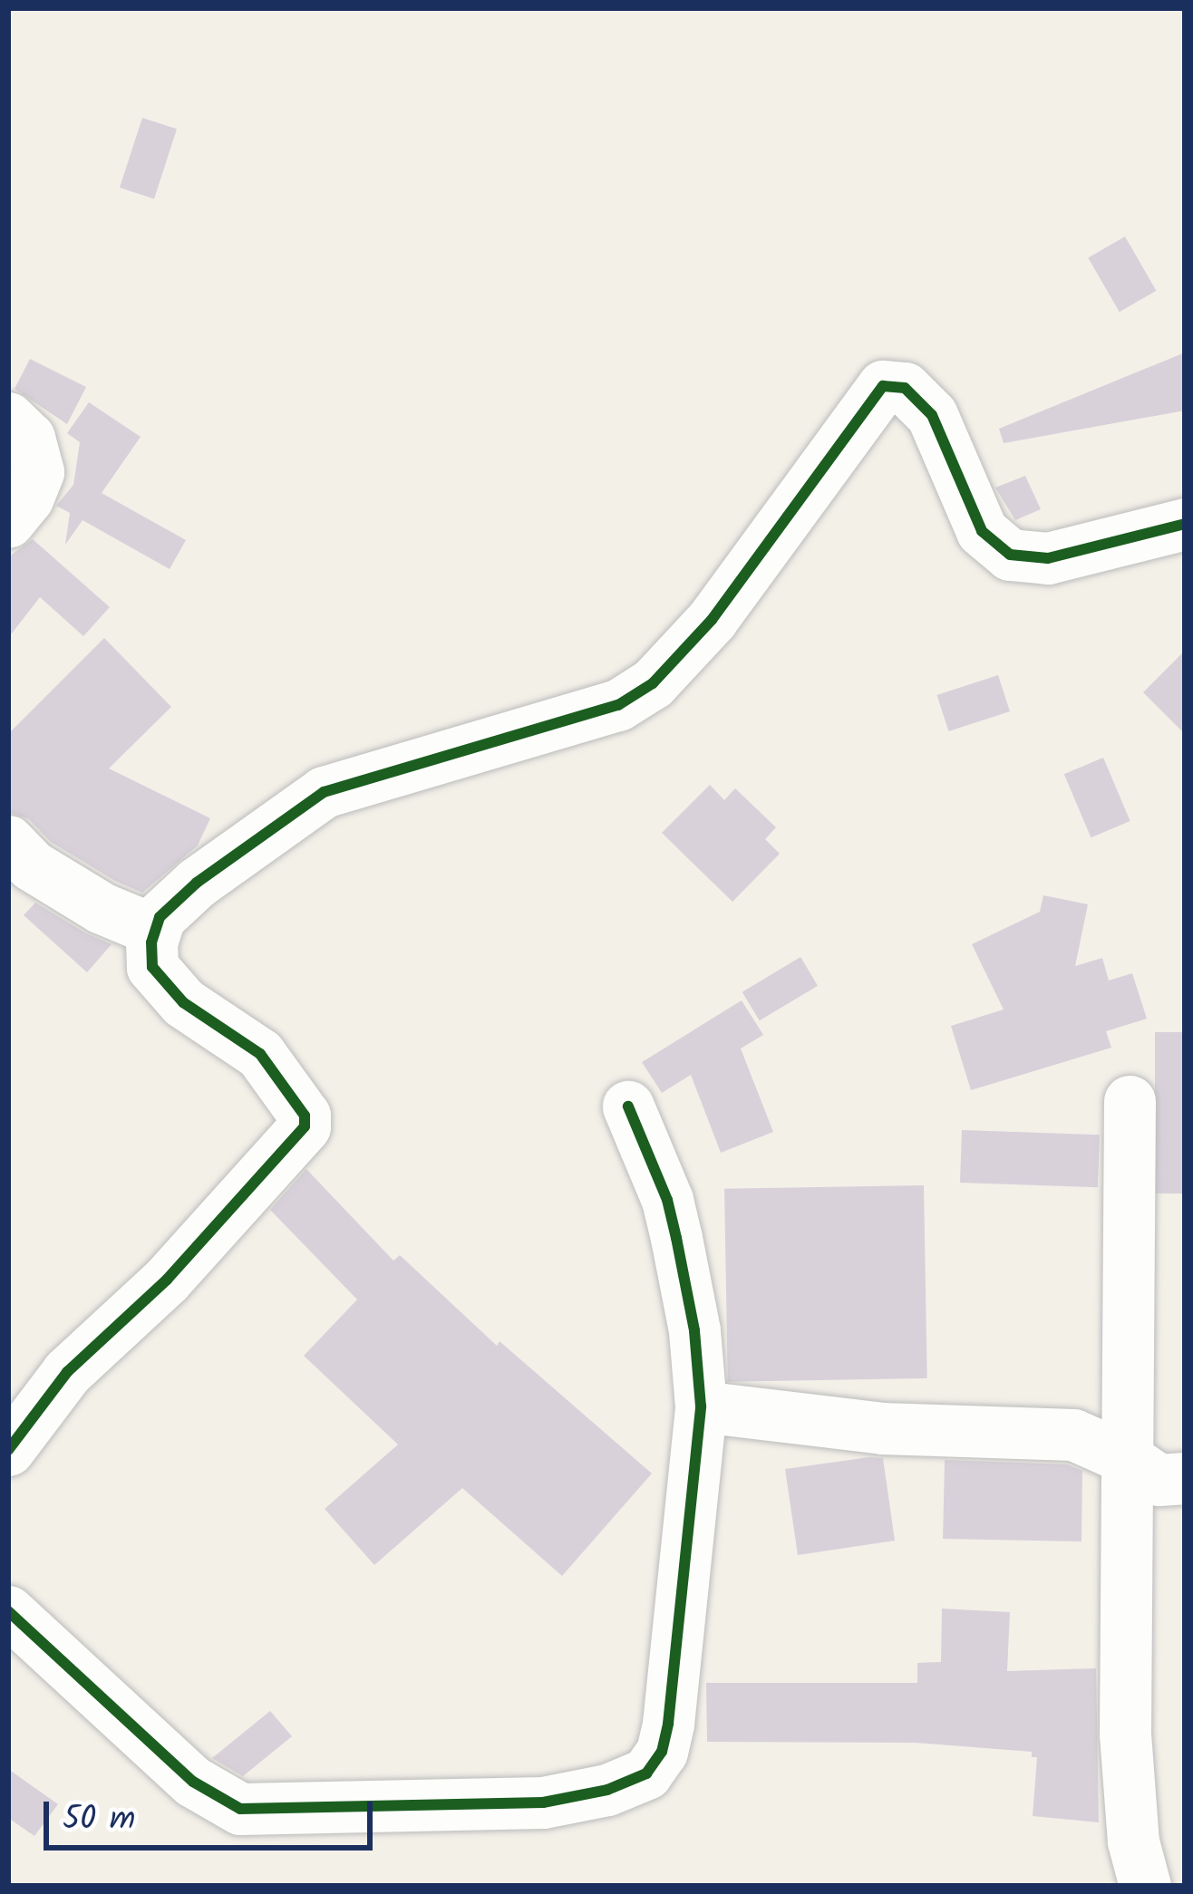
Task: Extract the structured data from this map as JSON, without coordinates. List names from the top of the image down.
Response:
{
  "scale_bar": "50 m"
}
